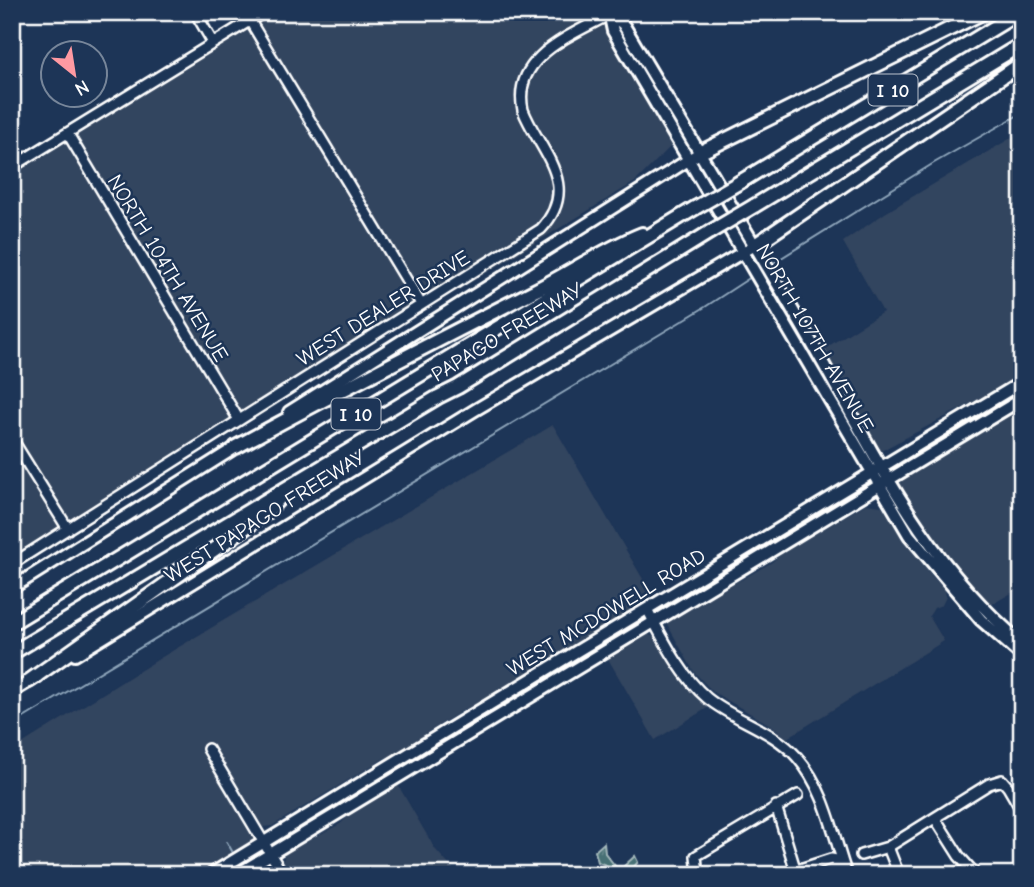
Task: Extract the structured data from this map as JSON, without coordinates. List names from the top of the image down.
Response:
{
  "streets": {
    "highway": ["I 10", "PAPAGO FREEWAY"],
    "main road": ["NORTH 107TH AVENUE", "WEST PAPAGO FREEWAY", "WEST MCDOWELL ROAD"],
    "street": ["NORTH 104TH AVENUE", "WEST DEALER DRIVE"]
  },
  "crossings": [
    ["NORTH 104TH AVENUE", "WEST DEALER DRIVE"],
    ["WEST DEALER DRIVE", "NORTH 107TH AVENUE"],
    ["NORTH 107TH AVENUE", "WEST PAPAGO FREEWAY"],
    ["NORTH 107TH AVENUE", "WEST MCDOWELL ROAD"]
  ],
  "north": "bottom right"
}
